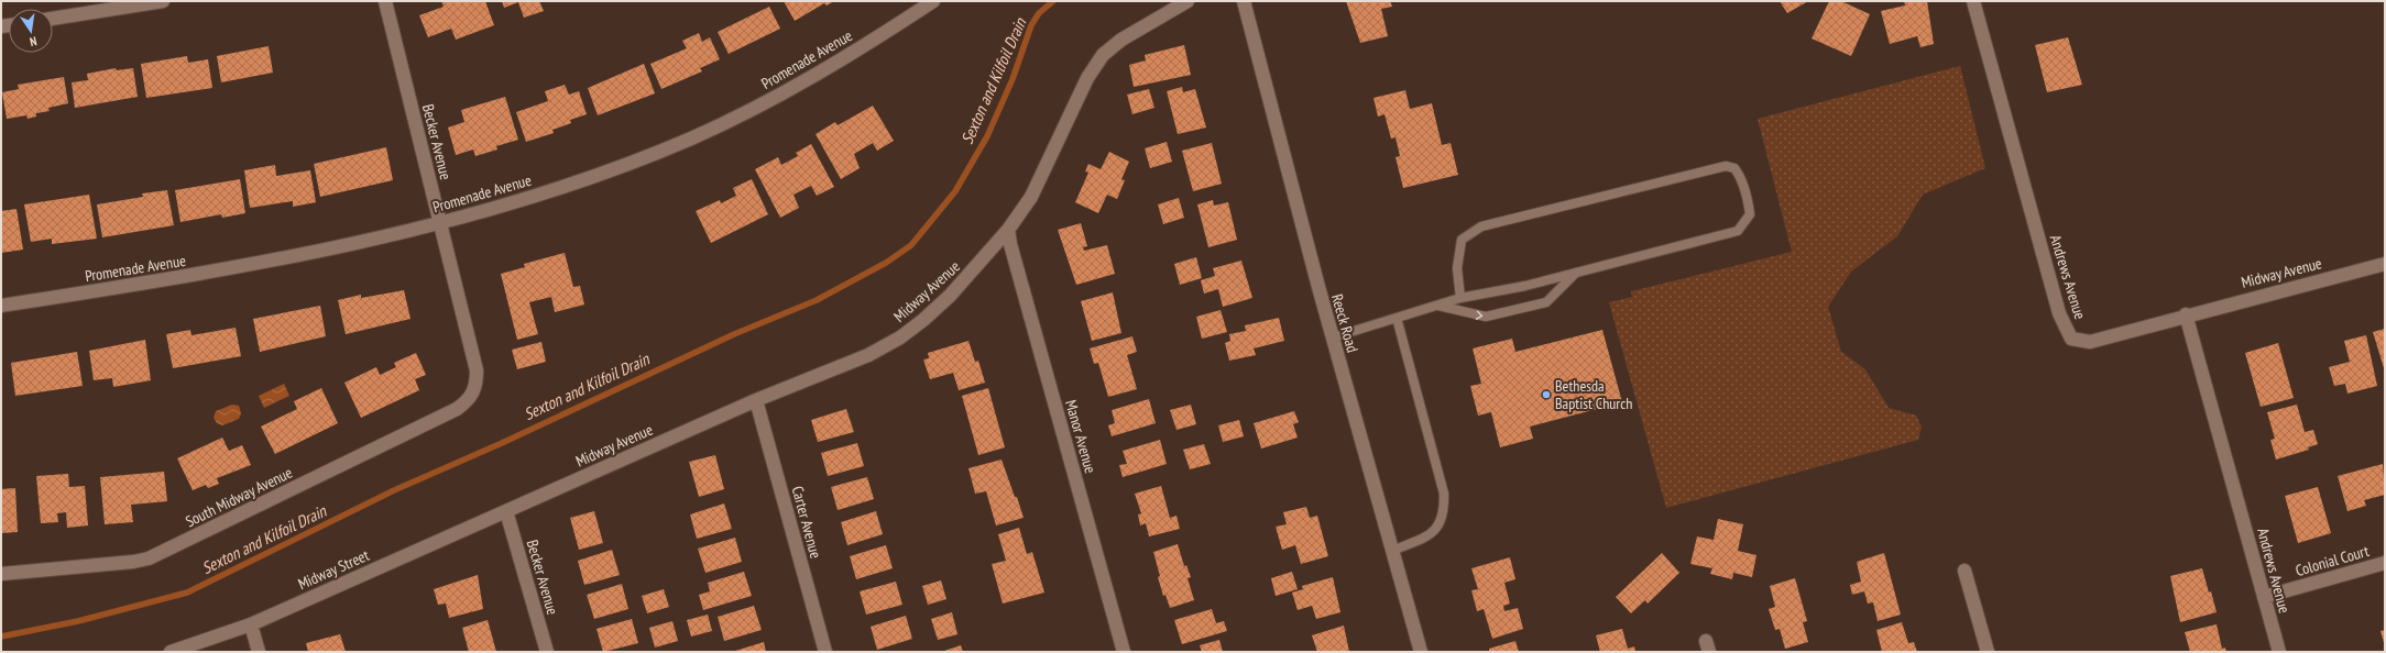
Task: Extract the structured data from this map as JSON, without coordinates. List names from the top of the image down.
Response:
{
  "streets": {
    "street": [
      "Promenade Avenue",
      "Becker Avenue",
      "Midway Avenue",
      "Andrews Avenue",
      "Reeck Road",
      "Manor Avenue",
      "South Midway Avenue",
      "Carter Avenue",
      "Colonial Court",
      "Midway Street"
    ]
  },
  "crossings": [
    ["Promenade Avenue", "Becker Avenue"],
    ["Becker Avenue", "Midway Avenue"],
    ["Becker Avenue", "South Midway Avenue"],
    ["Becker Avenue", "Midway Street"],
    ["Midway Avenue", "Andrews Avenue"],
    ["Midway Avenue", "Manor Avenue"],
    ["Midway Avenue", "Carter Avenue"],
    ["Midway Avenue", "Midway Street"],
    ["Andrews Avenue", "Colonial Court"]
  ],
  "water": ["Sexton and Kilfoil Drain"],
  "places": ["Bethesda Baptist Church"],
  "north": "bottom"
}
